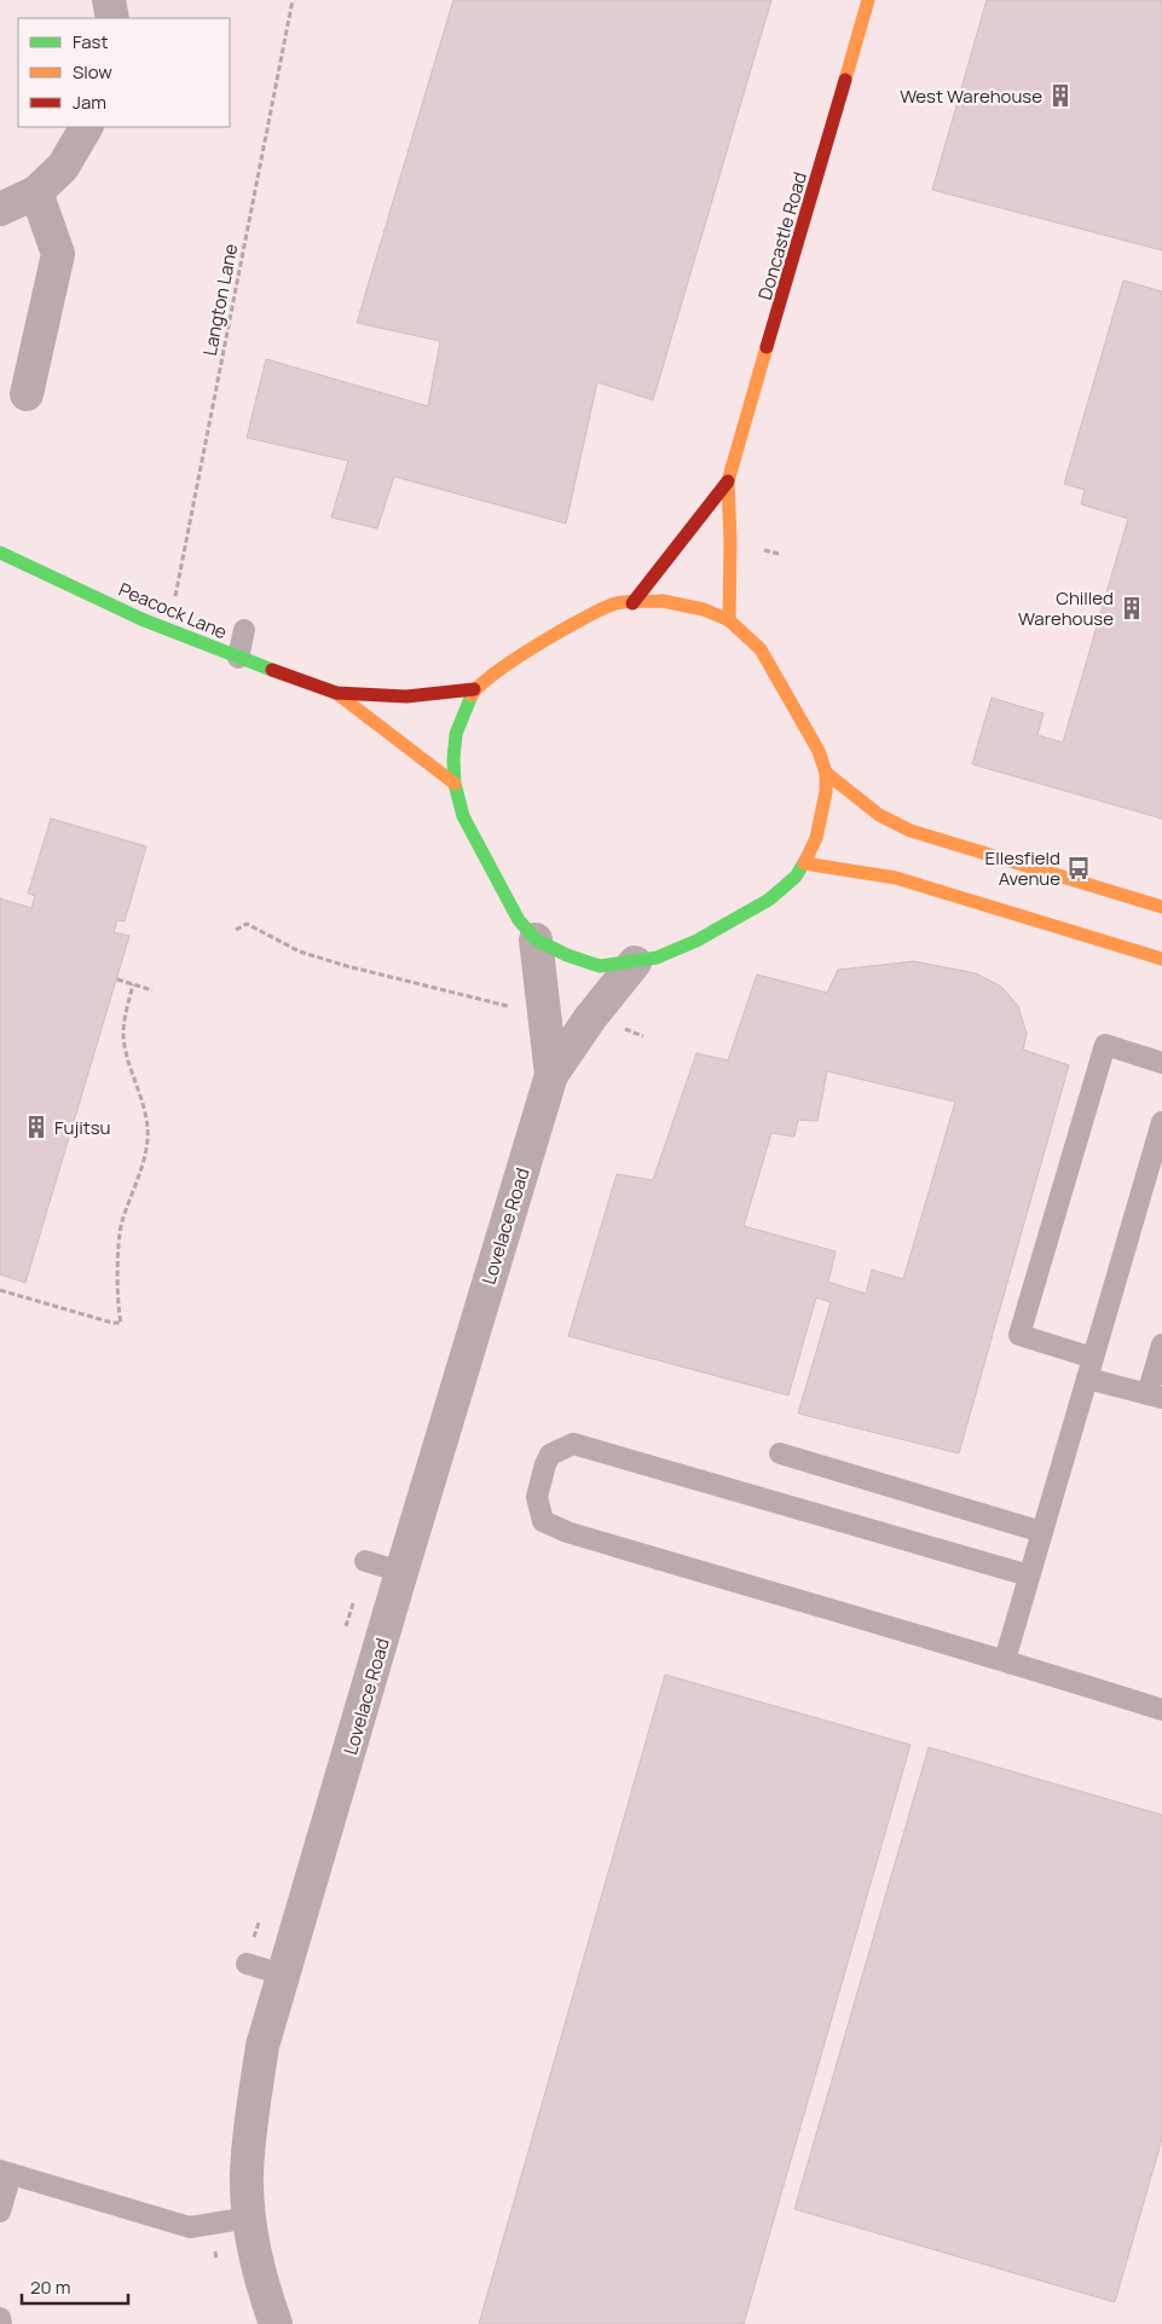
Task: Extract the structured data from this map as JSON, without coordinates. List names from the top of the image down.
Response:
{
  "streets": {
    "street": ["Doncastle Road", "Peacock Lane", "Lovelace Road"],
    "path": ["Langton Lane"]
  },
  "places": {
    "building": ["West Warehouse", "Chilled Warehouse", "Fujitsu"],
    "bus stop": ["Ellesfield Avenue"]
  },
  "legend": ["Fast", "Slow", "Jam"],
  "scale_bar": "20 m"
}
